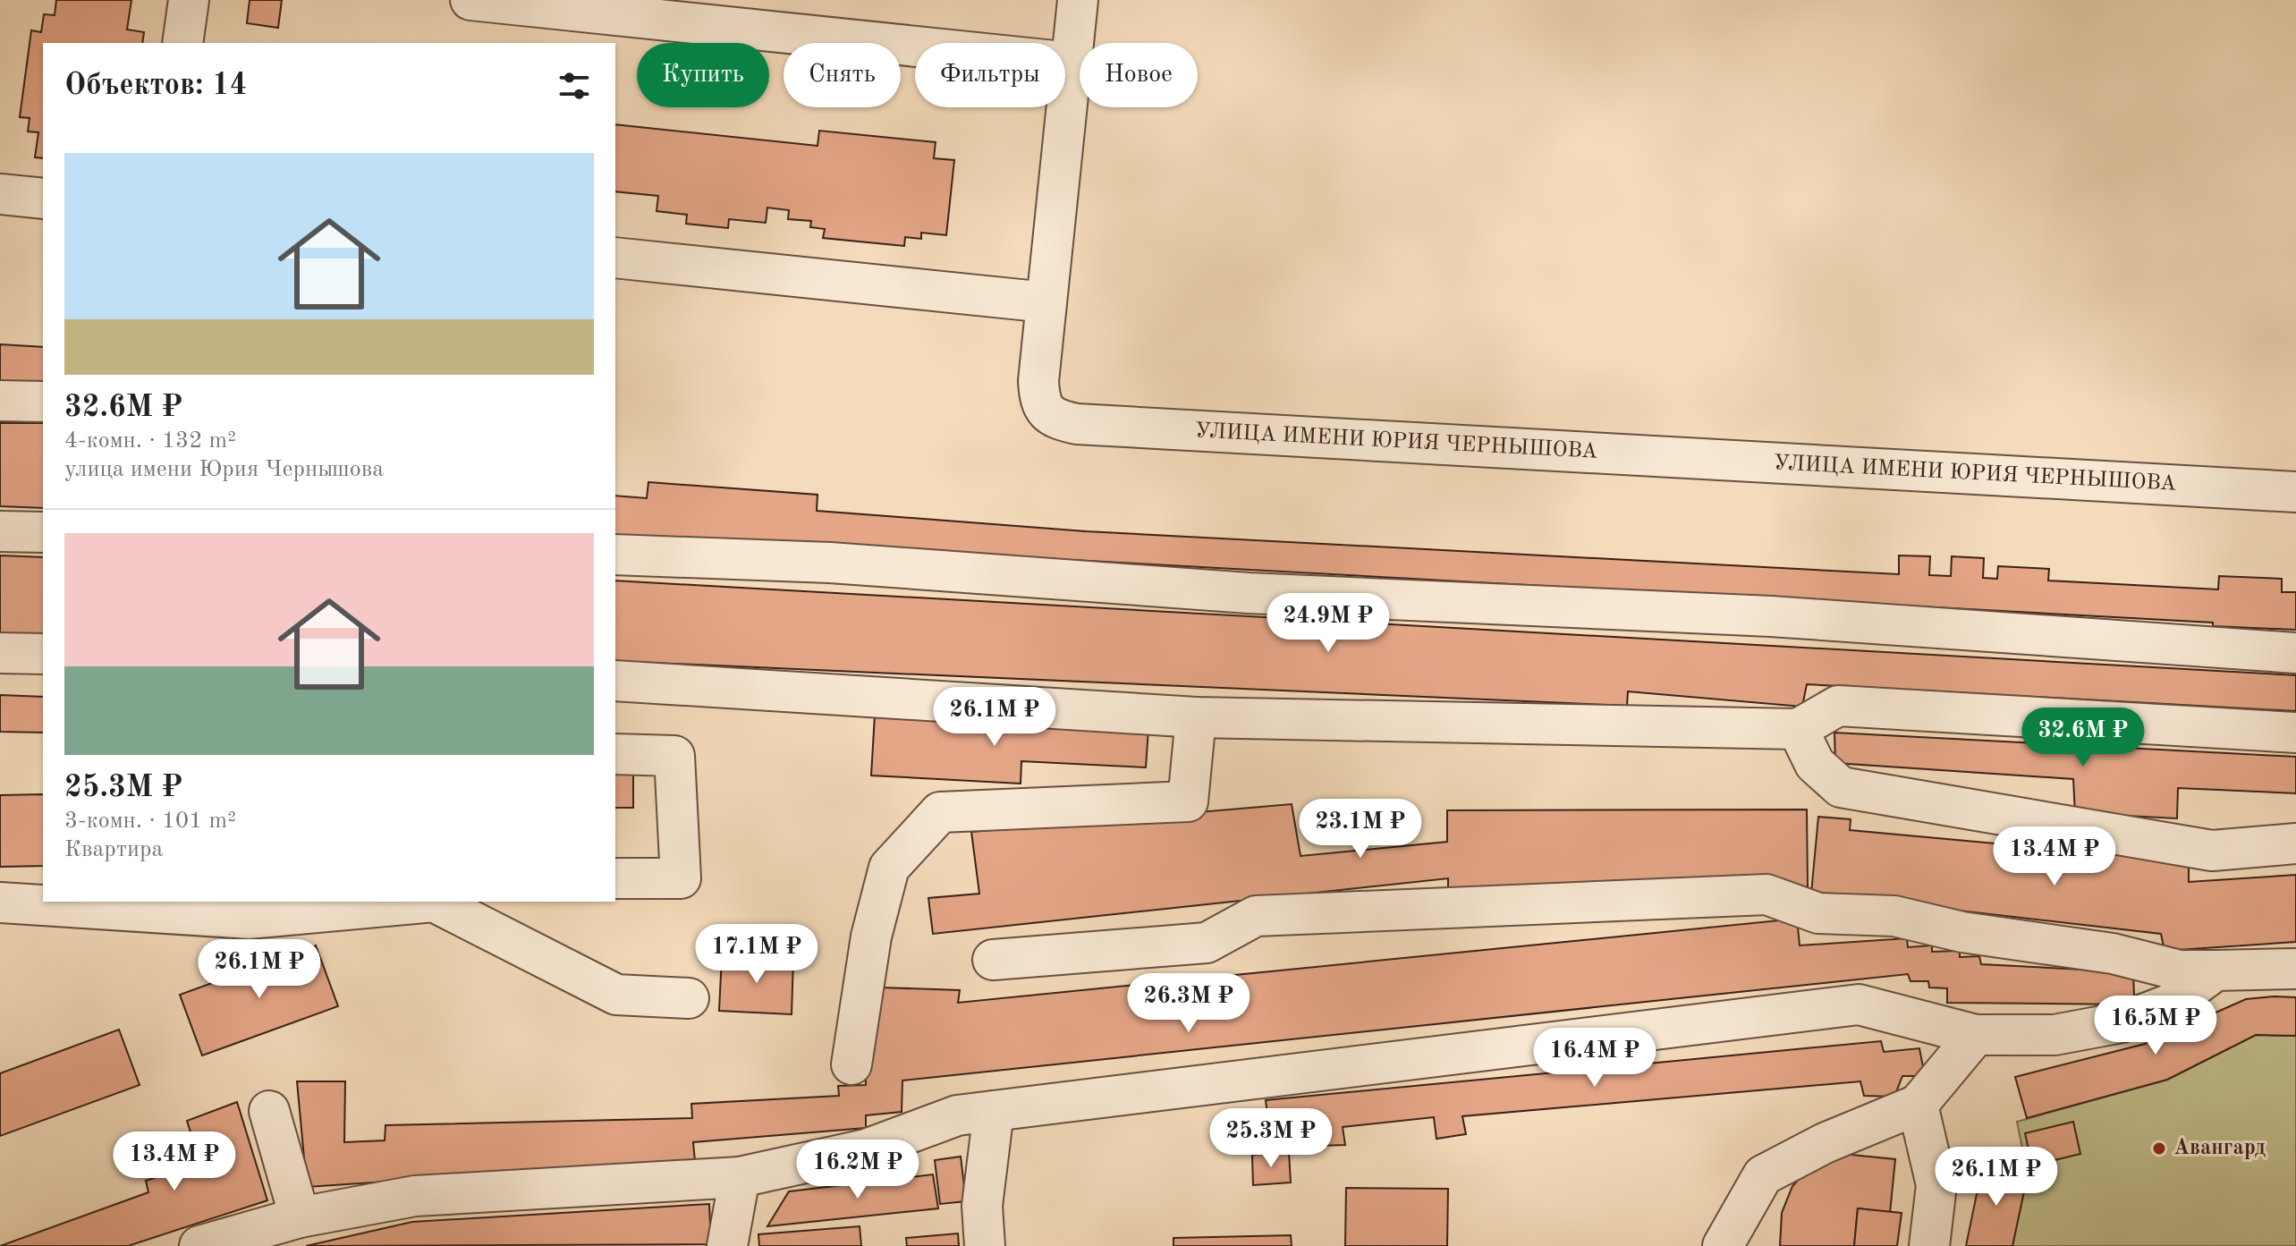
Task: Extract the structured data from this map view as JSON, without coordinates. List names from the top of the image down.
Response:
{
  "streets": {
    "street": ["УЛИЦА ИМЕНИ ЮРИЯ ЧЕРНЫШОВА"]
  },
  "places": ["Авангард"],
  "page": {
    "chip": [
      "Купить",
      "Снять",
      "Фильтры",
      "Новое"
    ],
    "heading": "Объектов: 14",
    "list": [
      {
        "name": "32.6M ₽",
        "note": "4-комн. · 132 m² · улица имени Юрия Чернышова"
      },
      {
        "name": "25.3M ₽",
        "note": "3-комн. · 101 m² · Квартира"
      }
    ],
    "price": [
      "24.9M ₽",
      "26.1M ₽",
      "32.6M ₽",
      "23.1M ₽",
      "13.4M ₽",
      "17.1M ₽",
      "26.1M ₽",
      "26.3M ₽",
      "16.5M ₽",
      "16.4M ₽",
      "25.3M ₽",
      "13.4M ₽",
      "16.2M ₽",
      "26.1M ₽"
    ]
  }
}
